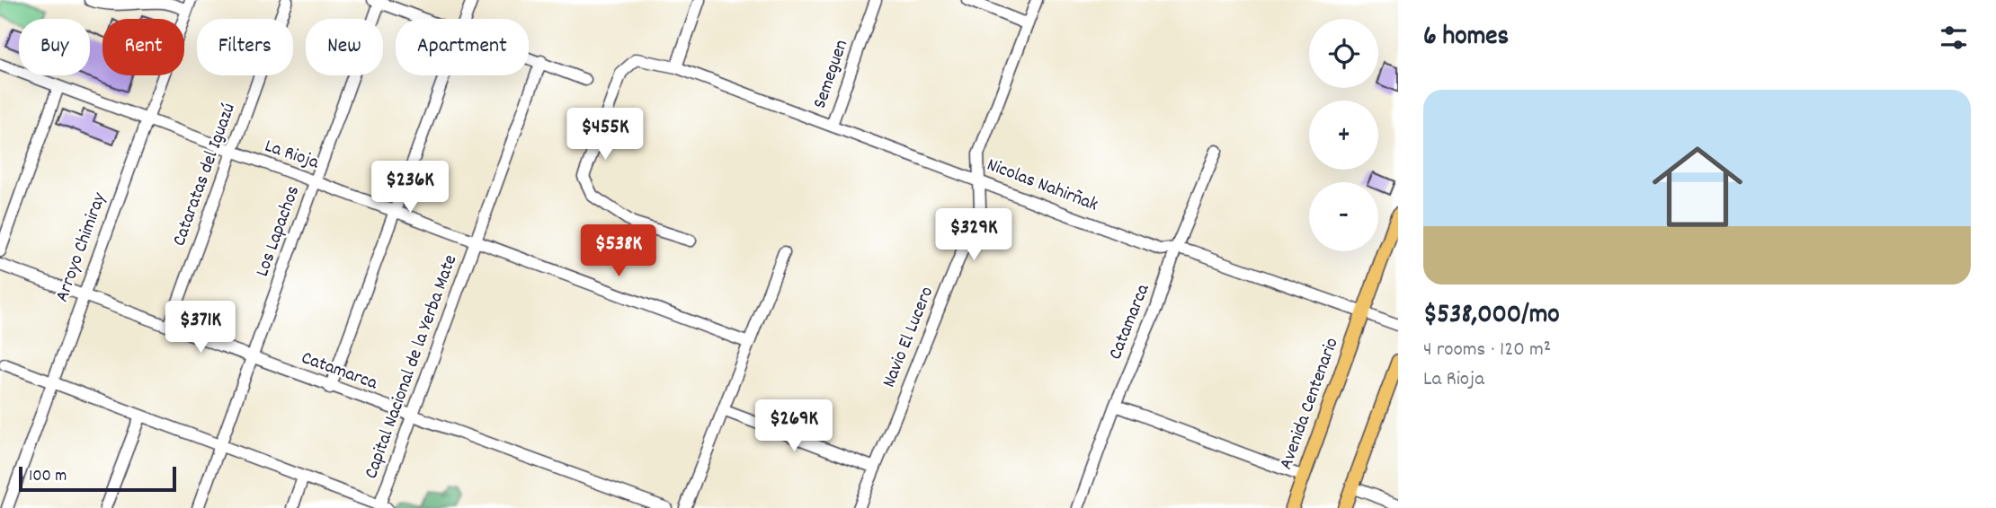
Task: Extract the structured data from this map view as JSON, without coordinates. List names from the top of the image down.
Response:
{
  "streets": {
    "main road": ["Avenida Centenario"],
    "street": [
      "Semeguen",
      "La Rioja",
      "Cataratas del Iguazú",
      "Nicolas Nahirñak",
      "Los Lapachos",
      "Arroyo Chimiray",
      "Catamarca",
      "Navio El Lucero",
      "Capital Nacional de la Yerba Mate"
    ]
  },
  "crossings": [
    ["Semeguen", "Nicolas Nahirñak"],
    ["La Rioja", "Cataratas del Iguazú"],
    ["La Rioja", "Los Lapachos"],
    ["La Rioja", "Arroyo Chimiray"],
    ["La Rioja", "Capital Nacional de la Yerba Mate"],
    ["Cataratas del Iguazú", "Catamarca"],
    ["Nicolas Nahirñak", "Catamarca"],
    ["Nicolas Nahirñak", "Navio El Lucero"],
    ["Nicolas Nahirñak", "Avenida Centenario"],
    ["Los Lapachos", "Catamarca"],
    ["Arroyo Chimiray", "Catamarca"],
    ["Catamarca", "Capital Nacional de la Yerba Mate"]
  ],
  "scale_bar": "100 m",
  "page": {
    "heading": "6 homes",
    "map_buttons": ["+", "−"],
    "chip": [
      "Buy",
      "Rent",
      "Filters",
      "New",
      "Apartment"
    ],
    "list": [
      {
        "name": "$538,000/mo",
        "note": "4 rooms · 120 m² · La Rioja"
      }
    ],
    "price": [
      "$455K",
      "$236K",
      "$329K",
      "$538K",
      "$371K",
      "$269K"
    ],
    "scale": "100 m"
  }
}
